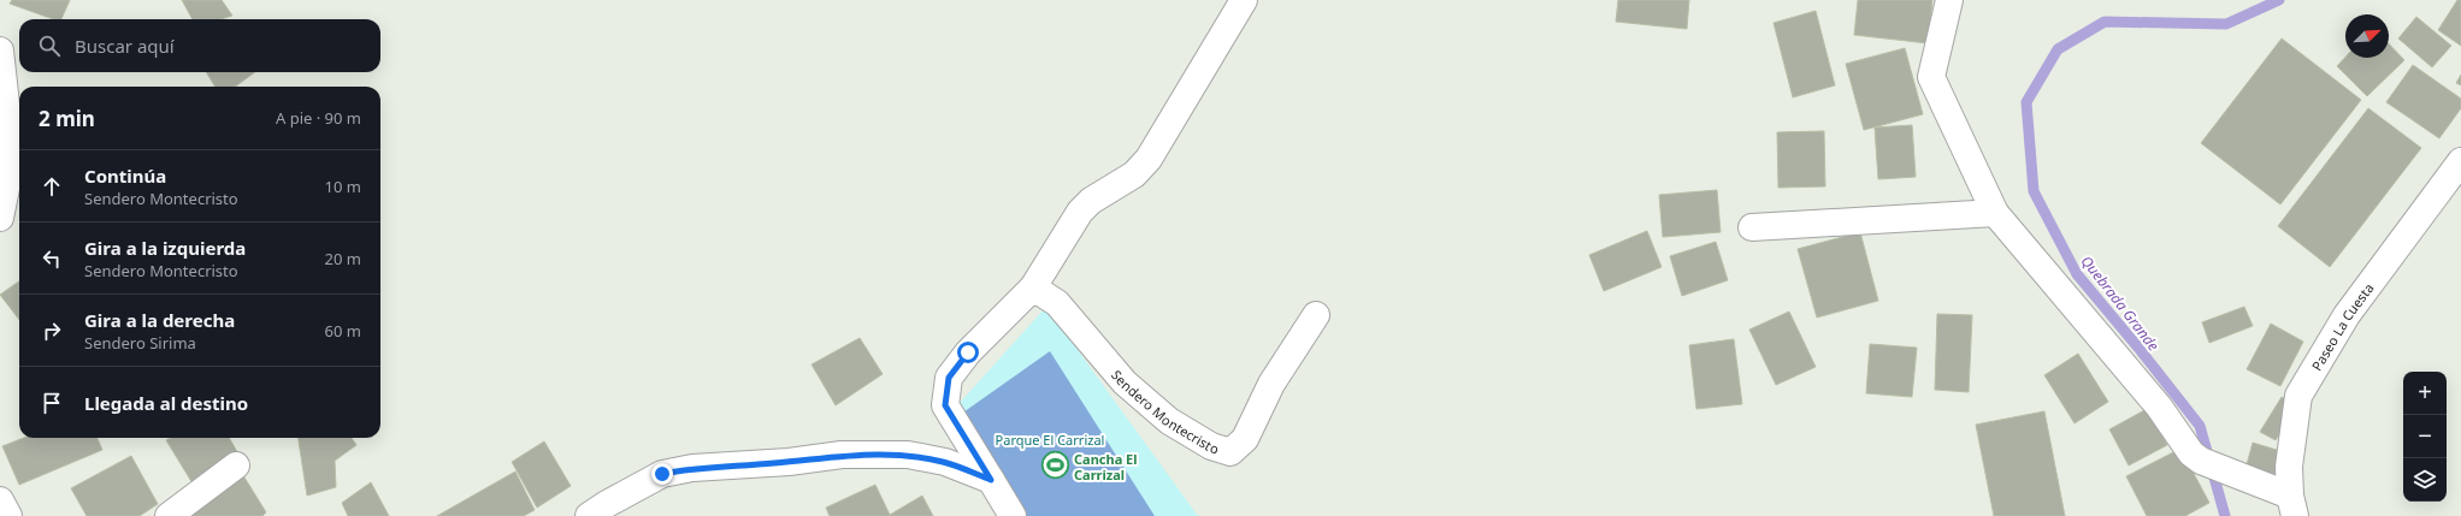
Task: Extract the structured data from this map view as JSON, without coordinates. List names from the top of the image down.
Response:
{
  "streets": {
    "street": ["Paseo La Cuesta", "Sendero Montecristo"]
  },
  "water": ["Quebrada Grande"],
  "parks": ["Parque El Carrizal"],
  "places": {
    "sports": ["Cancha El Carrizal"]
  },
  "north": "top right",
  "page": {
    "search": "Buscar aquí",
    "heading": ["2 min", "A pie · 90 m"],
    "list": [
      ["Continúa", "Sendero Montecristo", "10 m"],
      ["Gira a la izquierda", "Sendero Montecristo", "20 m"],
      ["Gira a la derecha", "Sendero Sirima", "60 m"],
      "Llegada al destino"
    ],
    "map_buttons": ["+", "−"]
  }
}
